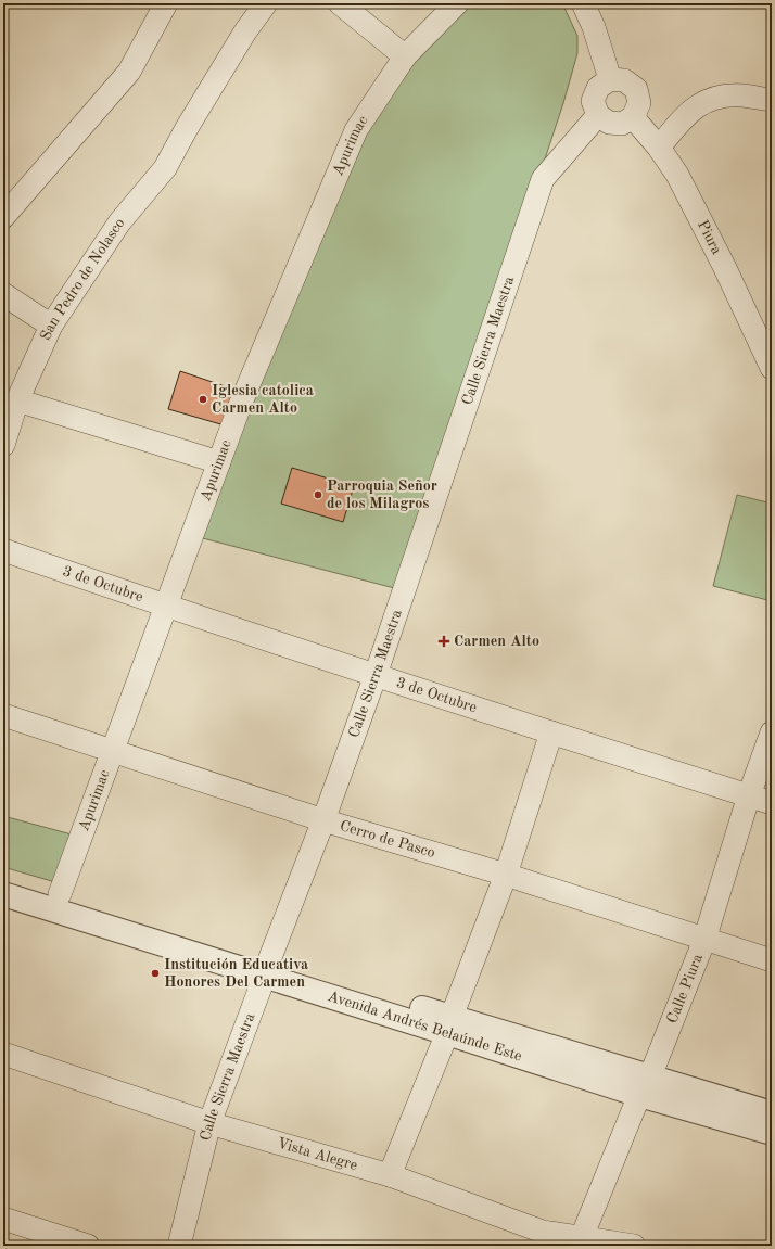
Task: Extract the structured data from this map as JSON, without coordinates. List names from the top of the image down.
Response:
{
  "streets": {
    "street": [
      "Apurimac",
      "Piura",
      "San Pedro de Nolasco",
      "Calle Sierra Maestra",
      "3 de Octubre",
      "Cerro de Pasco",
      "Calle Piura",
      "Avenida Andrés Belaúnde Este",
      "Vista Alegre"
    ]
  },
  "crossings": [
    ["Apurimac", "3 de Octubre"],
    ["Apurimac", "Cerro de Pasco"],
    ["Apurimac", "Avenida Andrés Belaúnde Este"],
    ["Piura", "Calle Sierra Maestra"],
    ["Calle Sierra Maestra", "3 de Octubre"],
    ["Calle Sierra Maestra", "Cerro de Pasco"],
    ["Calle Sierra Maestra", "Avenida Andrés Belaúnde Este"],
    ["Calle Sierra Maestra", "Vista Alegre"],
    ["3 de Octubre", "Calle Piura"],
    ["Cerro de Pasco", "Calle Piura"],
    ["Calle Piura", "Avenida Andrés Belaúnde Este"],
    ["Calle Piura", "Vista Alegre"]
  ],
  "places": {
    "other": ["Iglesia catolica Carmen Alto", "Parroquia Señor de los Milagros", "Institución Educativa Honores Del Carmen"],
    "health": ["Carmen Alto"]
  }
}
